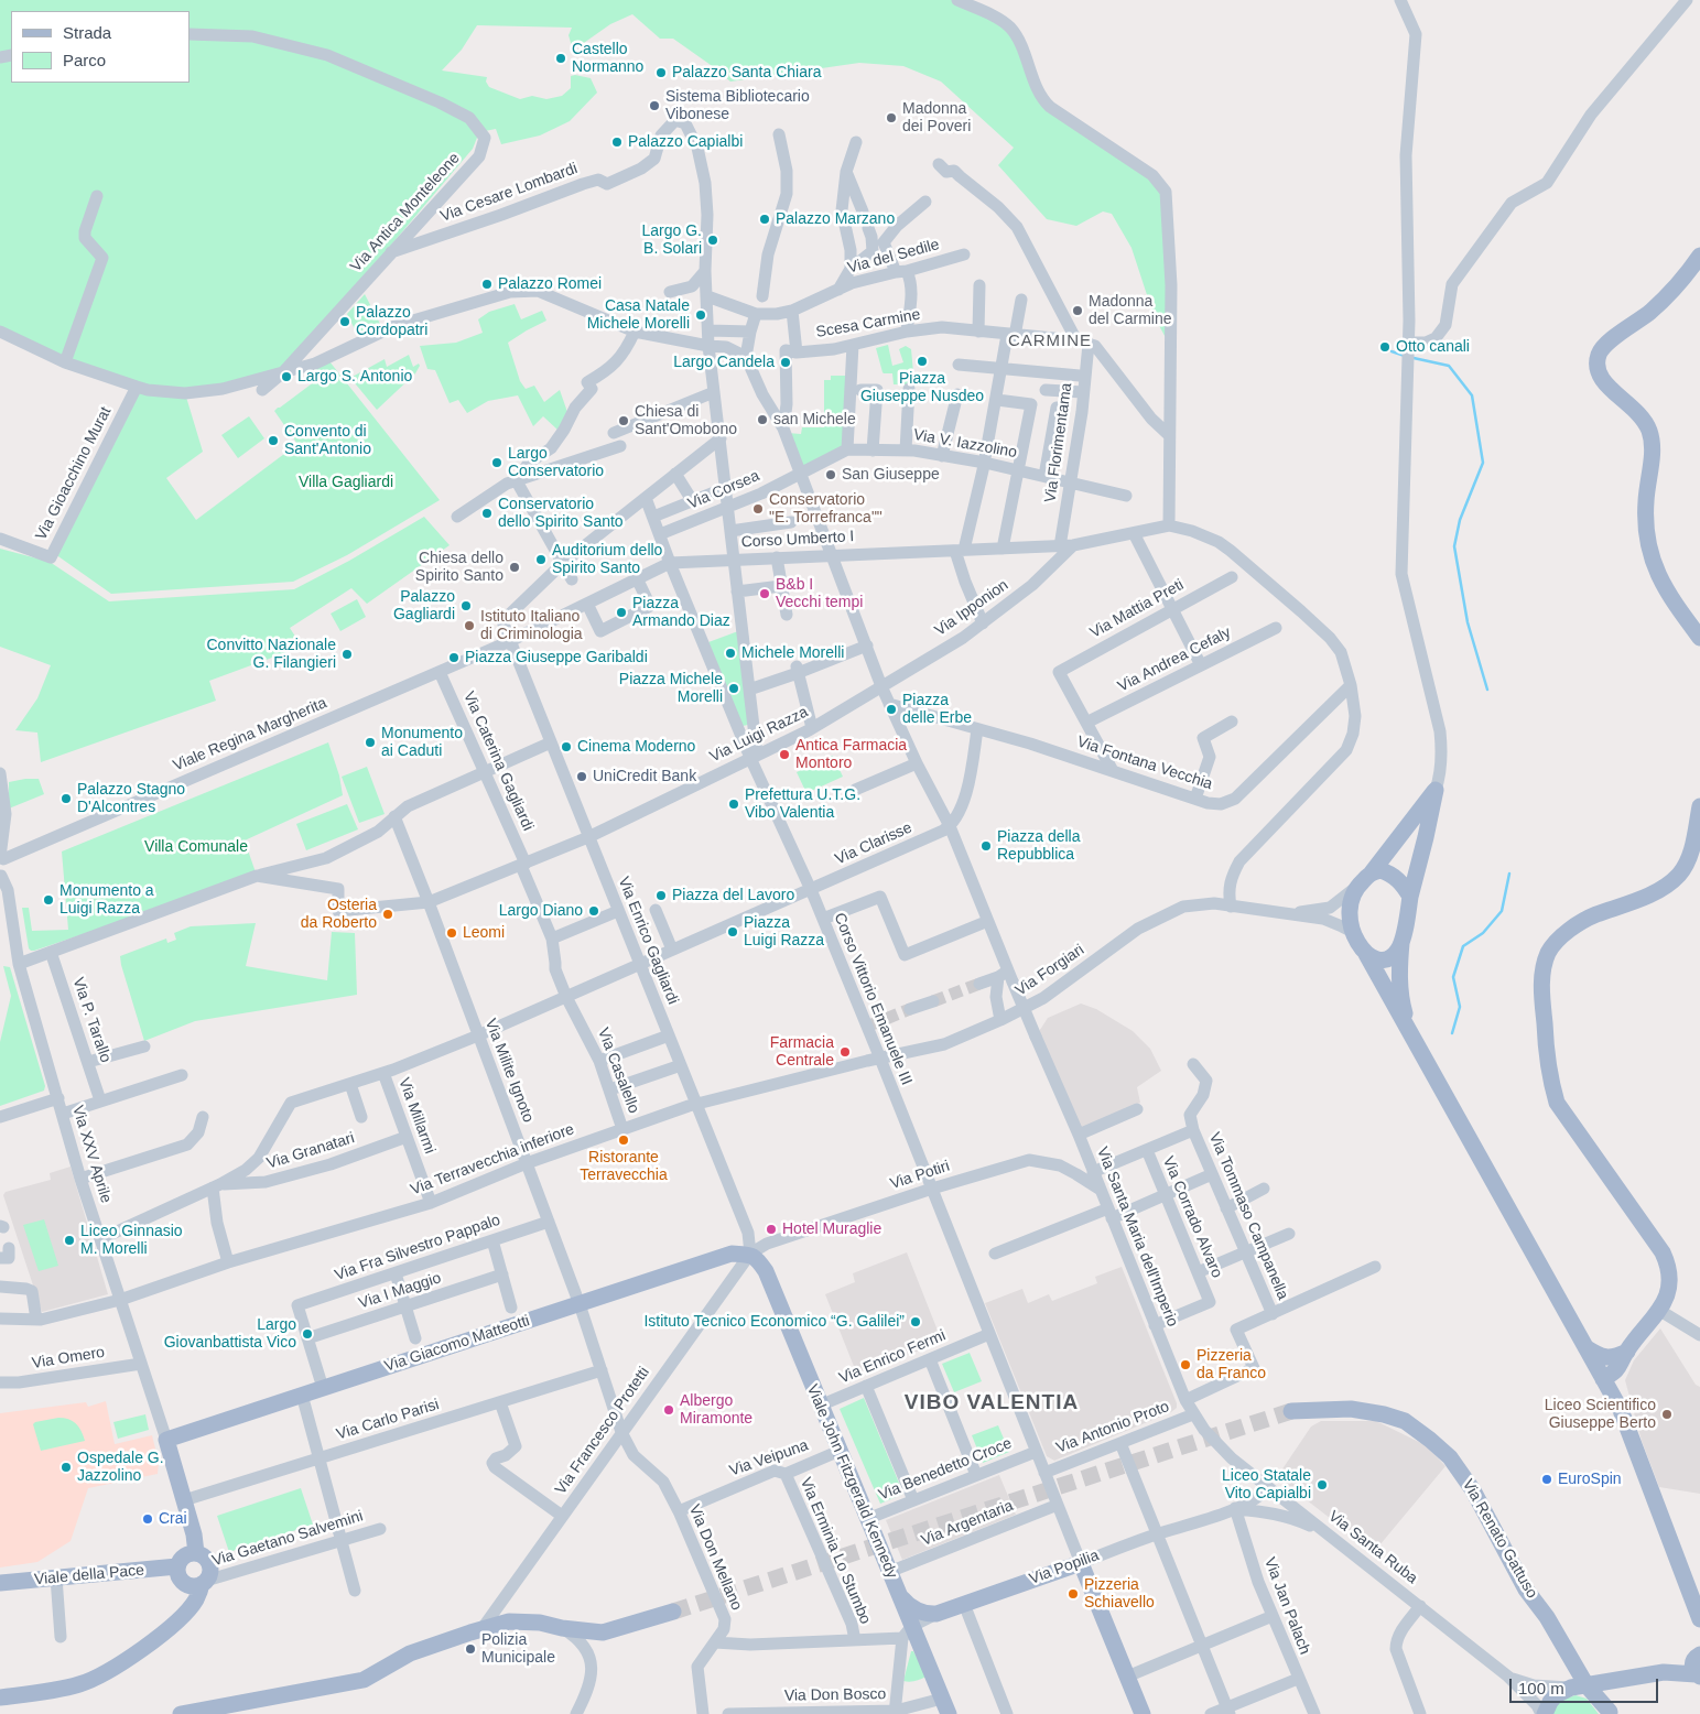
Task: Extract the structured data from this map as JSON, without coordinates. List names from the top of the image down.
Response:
{
  "streets": {
    "main road": [
      "Via Giacomo Matteotti",
      "Viale John Fitzgerald Kennedy",
      "Via Renato Gattuso",
      "Via Popilia",
      "Viale della Pace"
    ],
    "street": [
      "Via Cesare Lombardi",
      "Via Antica Monteleone",
      "Via del Sedile",
      "Scesa Carmine",
      "Via Florimentama",
      "Via V. Iazzolino",
      "Via Gioacchino Murat",
      "Via Corsea",
      "Corso Umberto I",
      "Via Ipponion",
      "Via Mattia Preti",
      "Via Andrea Cefaly",
      "Viale Regina Margherita",
      "Via Luigi Razza",
      "Via Caterina Gagliardi",
      "Via Fontana Vecchia",
      "Via Clarisse",
      "Via Enrico Gagliardi",
      "Via Forgiari",
      "Corso Vittorio Emanuele III",
      "Via P. Tarallo",
      "Via Milite Ignoto",
      "Via Casalello",
      "Via Millarmi",
      "Via Granatari",
      "Via XXV Aprile",
      "Via Terravecchia inferiore",
      "Via Potiri",
      "Via Tommaso Campanella",
      "Via Corrado Alvaro",
      "Via Santa Maria dell'Imperio",
      "Via Fra Silvestro Pappalo",
      "Via I Maggio",
      "Via Enrico Fermi",
      "Via Omero",
      "Via Carlo Parisi",
      "Via Antonio Proto",
      "Via Francesco Protetti",
      "Via Veipuna",
      "Via Benedetto Croce",
      "Via Argentaria",
      "Via Gaetano Salvemini",
      "Via Santa Ruba",
      "Via Erminia Lo Stumbo",
      "Via Don Mellano",
      "Via Jan Palach",
      "Via Don Bosco"
    ]
  },
  "crossings": [
    ["Via Cesare Lombardi", "Via Antica Monteleone"],
    ["Scesa Carmine", "Via Florimentama"],
    ["Via Florimentama", "Via V. Iazzolino"],
    ["Via Florimentama", "Corso Umberto I"],
    ["Via Florimentama", "Via Ipponion"],
    ["Via V. Iazzolino", "Via Corsea"],
    ["Via V. Iazzolino", "Via Santa Maria dell'Imperio"],
    ["Via Corsea", "Corso Vittorio Emanuele III"],
    ["Via Corsea", "Via Santa Maria dell'Imperio"],
    ["Corso Umberto I", "Via Ipponion"],
    ["Corso Umberto I", "Viale Regina Margherita"],
    ["Corso Umberto I", "Via Enrico Gagliardi"],
    ["Corso Umberto I", "Corso Vittorio Emanuele III"],
    ["Corso Umberto I", "Via Santa Maria dell'Imperio"],
    ["Via Ipponion", "Via Luigi Razza"],
    ["Via Ipponion", "Via Santa Maria dell'Imperio"],
    ["Via Mattia Preti", "Via Andrea Cefaly"],
    ["Viale Regina Margherita", "Via Caterina Gagliardi"],
    ["Viale Regina Margherita", "Via Enrico Gagliardi"],
    ["Via Luigi Razza", "Via Caterina Gagliardi"],
    ["Via Luigi Razza", "Via Enrico Gagliardi"],
    ["Via Luigi Razza", "Corso Vittorio Emanuele III"],
    ["Via Luigi Razza", "Via Milite Ignoto"],
    ["Via Luigi Razza", "Via Santa Maria dell'Imperio"],
    ["Via Caterina Gagliardi", "Via Casalello"],
    ["Via Fontana Vecchia", "Via Santa Maria dell'Imperio"],
    ["Via Clarisse", "Via Enrico Gagliardi"],
    ["Via Clarisse", "Corso Vittorio Emanuele III"],
    ["Via Clarisse", "Via Milite Ignoto"],
    ["Via Clarisse", "Via Casalello"],
    ["Via Clarisse", "Via Millarmi"],
    ["Via Clarisse", "Via Granatari"],
    ["Via Clarisse", "Via XXV Aprile"],
    ["Via Clarisse", "Via Santa Maria dell'Imperio"],
    ["Via Enrico Gagliardi", "Via Terravecchia inferiore"],
    ["Via Enrico Gagliardi", "Via Potiri"],
    ["Via Enrico Gagliardi", "Via Giacomo Matteotti"],
    ["Via Enrico Gagliardi", "Via Francesco Protetti"],
    ["Via Enrico Gagliardi", "Viale John Fitzgerald Kennedy"],
    ["Via Forgiari", "Corso Vittorio Emanuele III"],
    ["Via Forgiari", "Via Terravecchia inferiore"],
    ["Corso Vittorio Emanuele III", "Via Terravecchia inferiore"],
    ["Corso Vittorio Emanuele III", "Via Potiri"],
    ["Corso Vittorio Emanuele III", "Via Enrico Fermi"],
    ["Corso Vittorio Emanuele III", "Via Antonio Proto"],
    ["Corso Vittorio Emanuele III", "Via Benedetto Croce"],
    ["Corso Vittorio Emanuele III", "Via Argentaria"],
    ["Corso Vittorio Emanuele III", "Via Popilia"],
    ["Via Milite Ignoto", "Via Terravecchia inferiore"],
    ["Via Milite Ignoto", "Via Fra Silvestro Pappalo"],
    ["Via Milite Ignoto", "Via Giacomo Matteotti"],
    ["Via Milite Ignoto", "Via Carlo Parisi"],
    ["Via Milite Ignoto", "Via Francesco Protetti"],
    ["Via Milite Ignoto", "Via Don Mellano"],
    ["Via Casalello", "Via Terravecchia inferiore"],
    ["Via Millarmi", "Via Granatari"],
    ["Via Millarmi", "Via Terravecchia inferiore"],
    ["Via XXV Aprile", "Via Terravecchia inferiore"],
    ["Via XXV Aprile", "Via Giacomo Matteotti"],
    ["Via XXV Aprile", "Via Omero"],
    ["Via Potiri", "Via Santa Maria dell'Imperio"],
    ["Via Potiri", "Via Giacomo Matteotti"],
    ["Via Potiri", "Via Francesco Protetti"],
    ["Via Potiri", "Viale John Fitzgerald Kennedy"],
    ["Via Corrado Alvaro", "Via Santa Maria dell'Imperio"],
    ["Via Santa Maria dell'Imperio", "Via Antonio Proto"],
    ["Via Santa Maria dell'Imperio", "Via Santa Ruba"],
    ["Via Fra Silvestro Pappalo", "Via I Maggio"],
    ["Via Giacomo Matteotti", "Via Francesco Protetti"],
    ["Via Giacomo Matteotti", "Viale John Fitzgerald Kennedy"],
    ["Via Enrico Fermi", "Viale John Fitzgerald Kennedy"],
    ["Via Francesco Protetti", "Viale John Fitzgerald Kennedy"],
    ["Via Francesco Protetti", "Via Don Mellano"],
    ["Via Veipuna", "Viale John Fitzgerald Kennedy"],
    ["Via Veipuna", "Via Erminia Lo Stumbo"],
    ["Via Veipuna", "Via Don Mellano"],
    ["Via Benedetto Croce", "Viale John Fitzgerald Kennedy"],
    ["Viale John Fitzgerald Kennedy", "Via Argentaria"],
    ["Viale John Fitzgerald Kennedy", "Via Don Bosco"],
    ["Via Gaetano Salvemini", "Viale della Pace"],
    ["Via Renato Gattuso", "Via Santa Ruba"],
    ["Via Popilia", "Via Jan Palach"]
  ],
  "districts": ["CARMINE", "VIBO VALENTIA"],
  "parks": ["Villa Gagliardi", "Villa Comunale"],
  "places": [
    "Castello Normanno",
    "Palazzo Santa Chiara",
    "Sistema Bibliotecario Vibonese",
    "Madonna dei Poveri",
    "Palazzo Capialbi",
    "Palazzo Marzano",
    "Largo G. B. Solari",
    "Palazzo Romei",
    "Madonna del Carmine",
    "Casa Natale Michele Morelli",
    "Palazzo Cordopatri",
    "Otto canali",
    "Piazza Giuseppe Nusdeo",
    "Largo Candela",
    "Largo S. Antonio",
    "san Michele",
    "Chiesa di Sant'Omobono",
    "Convento di Sant'Antonio",
    "Largo Conservatorio",
    "San Giuseppe",
    "Conservatorio \"E. Torrefranca\"\"",
    "Conservatorio dello Spirito Santo",
    "Auditorium dello Spirito Santo",
    "Chiesa dello Spirito Santo",
    "B&b I Vecchi tempi",
    "Palazzo Gagliardi",
    "Piazza Armando Diaz",
    "Istituto Italiano di Criminologia",
    "Michele Morelli",
    "Convitto Nazionale G. Filangieri",
    "Piazza Giuseppe Garibaldi",
    "Piazza Michele Morelli",
    "Piazza delle Erbe",
    "Monumento ai Caduti",
    "Cinema Moderno",
    "Antica Farmacia Montoro",
    "UniCredit Bank",
    "Palazzo Stagno D'Alcontres",
    "Prefettura U.T.G. Vibo Valentia",
    "Piazza della Repubblica",
    "Piazza del Lavoro",
    "Monumento a Luigi Razza",
    "Largo Diano",
    "Osteria da Roberto",
    "Piazza Luigi Razza",
    "Leomi",
    "Farmacia Centrale",
    "Ristorante Terravecchia",
    "Hotel Muraglie",
    "Liceo Ginnasio M. Morelli",
    "Istituto Tecnico Economico “G. Galilei”",
    "Largo Giovanbattista Vico",
    "Pizzeria da Franco",
    "Albergo Miramonte",
    "Liceo Scientifico Giuseppe Berto",
    "Ospedale G. Jazzolino",
    "EuroSpin",
    "Liceo Statale Vito Capialbi",
    "Crai",
    "Pizzeria Schiavello",
    "Polizia Municipale"
  ],
  "legend": ["Strada", "Parco"],
  "scale_bar": "100 m"
}
